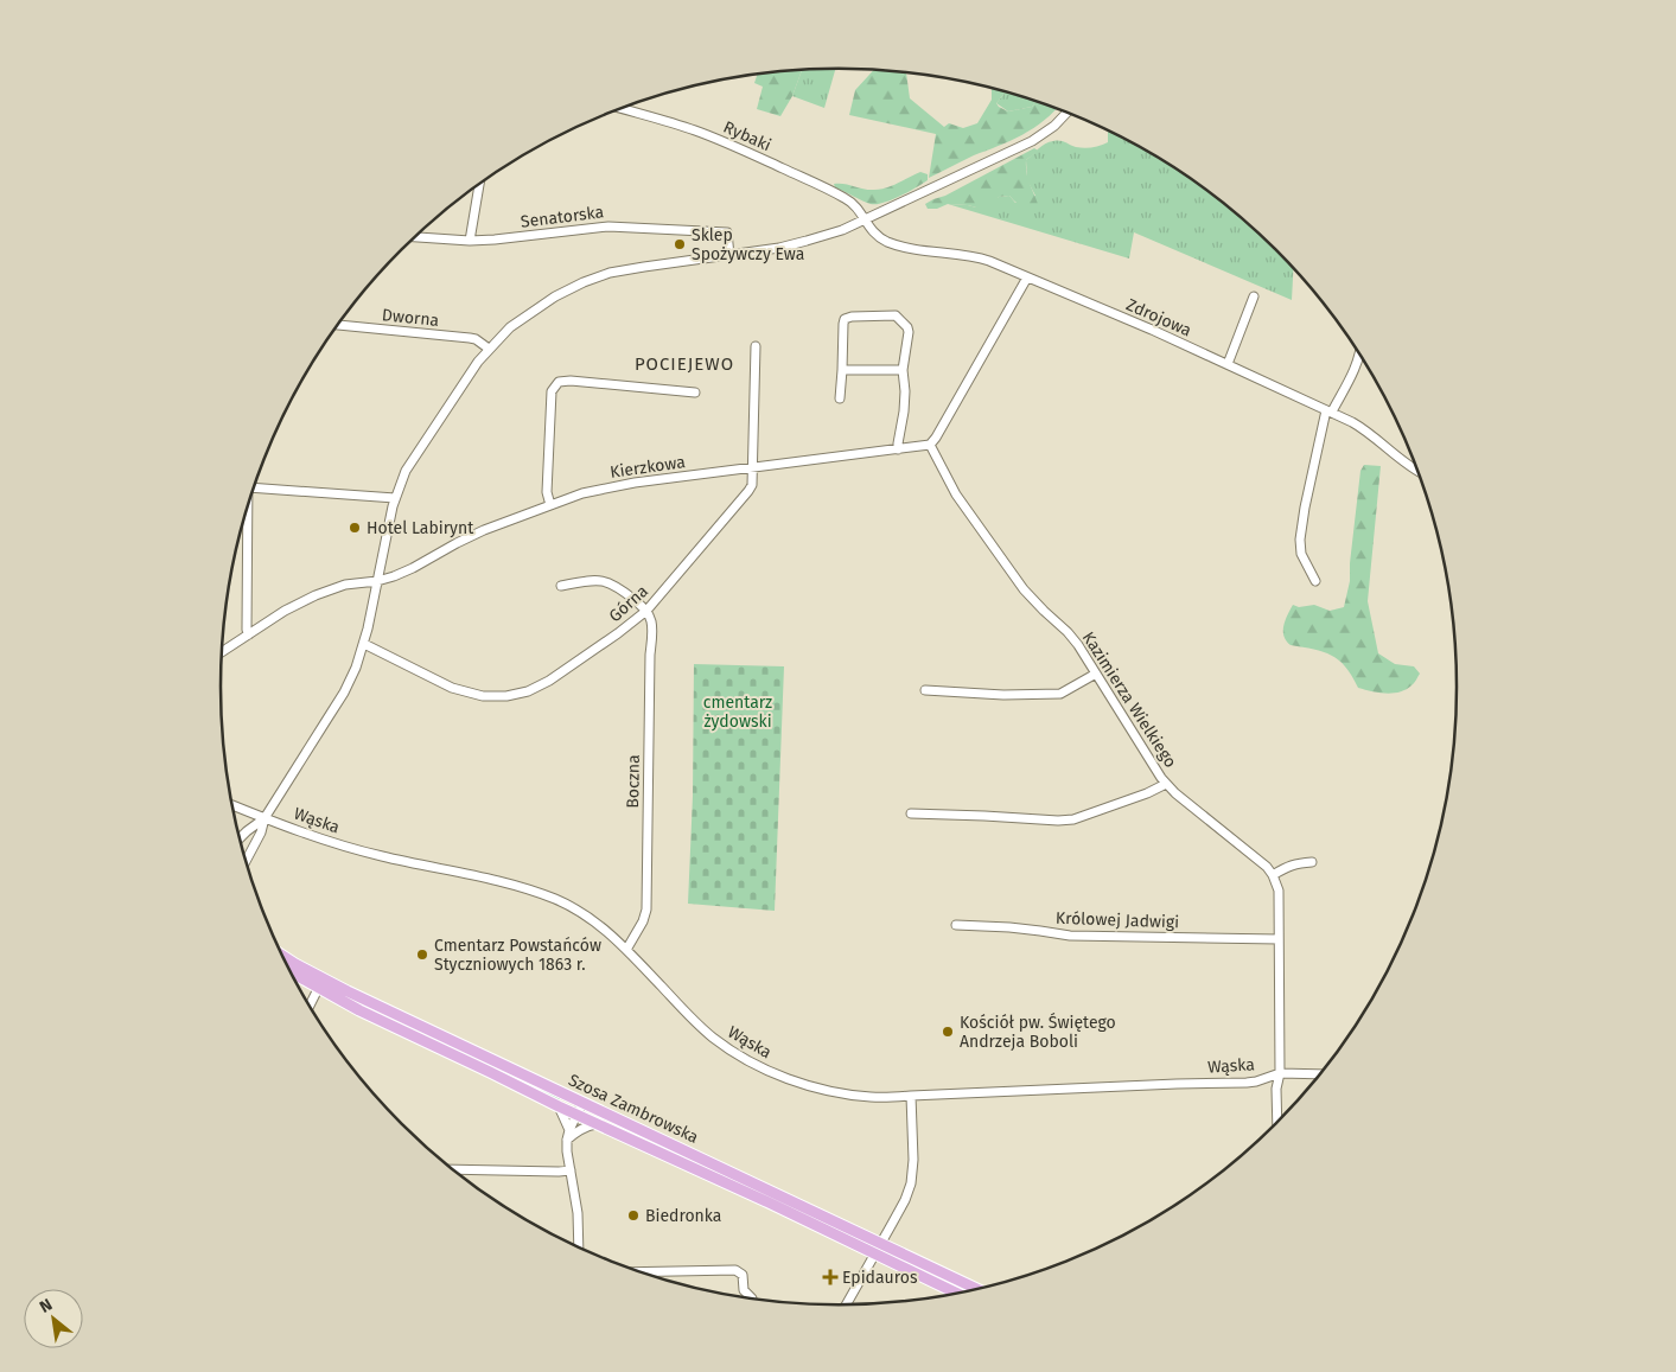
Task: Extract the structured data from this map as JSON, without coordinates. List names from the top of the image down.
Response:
{
  "streets": {
    "main road": ["Szosa Zambrowska"],
    "street": [
      "Rybaki",
      "Senatorska",
      "Dworna",
      "Zdrojowa",
      "Kierzkowa",
      "Górna",
      "Kazimierza Wielkiego",
      "Boczna",
      "Wąska",
      "Królowej Jadwigi"
    ]
  },
  "crossings": [
    ["Rybaki", "Zdrojowa"],
    ["Kierzkowa", "Górna"],
    ["Kierzkowa", "Kazimierza Wielkiego"],
    ["Górna", "Boczna"],
    ["Boczna", "Wąska"]
  ],
  "districts": ["POCIEJEWO"],
  "parks": ["cmentarz żydowski"],
  "places": {
    "other": [
      "Sklep Spożywczy Ewa",
      "Hotel Labirynt",
      "Cmentarz Powstańców Styczniowych 1863 r.",
      "Kościół pw. Świętego Andrzeja Boboli",
      "Biedronka"
    ],
    "health": ["Epidauros"]
  },
  "north": "top left"
}
